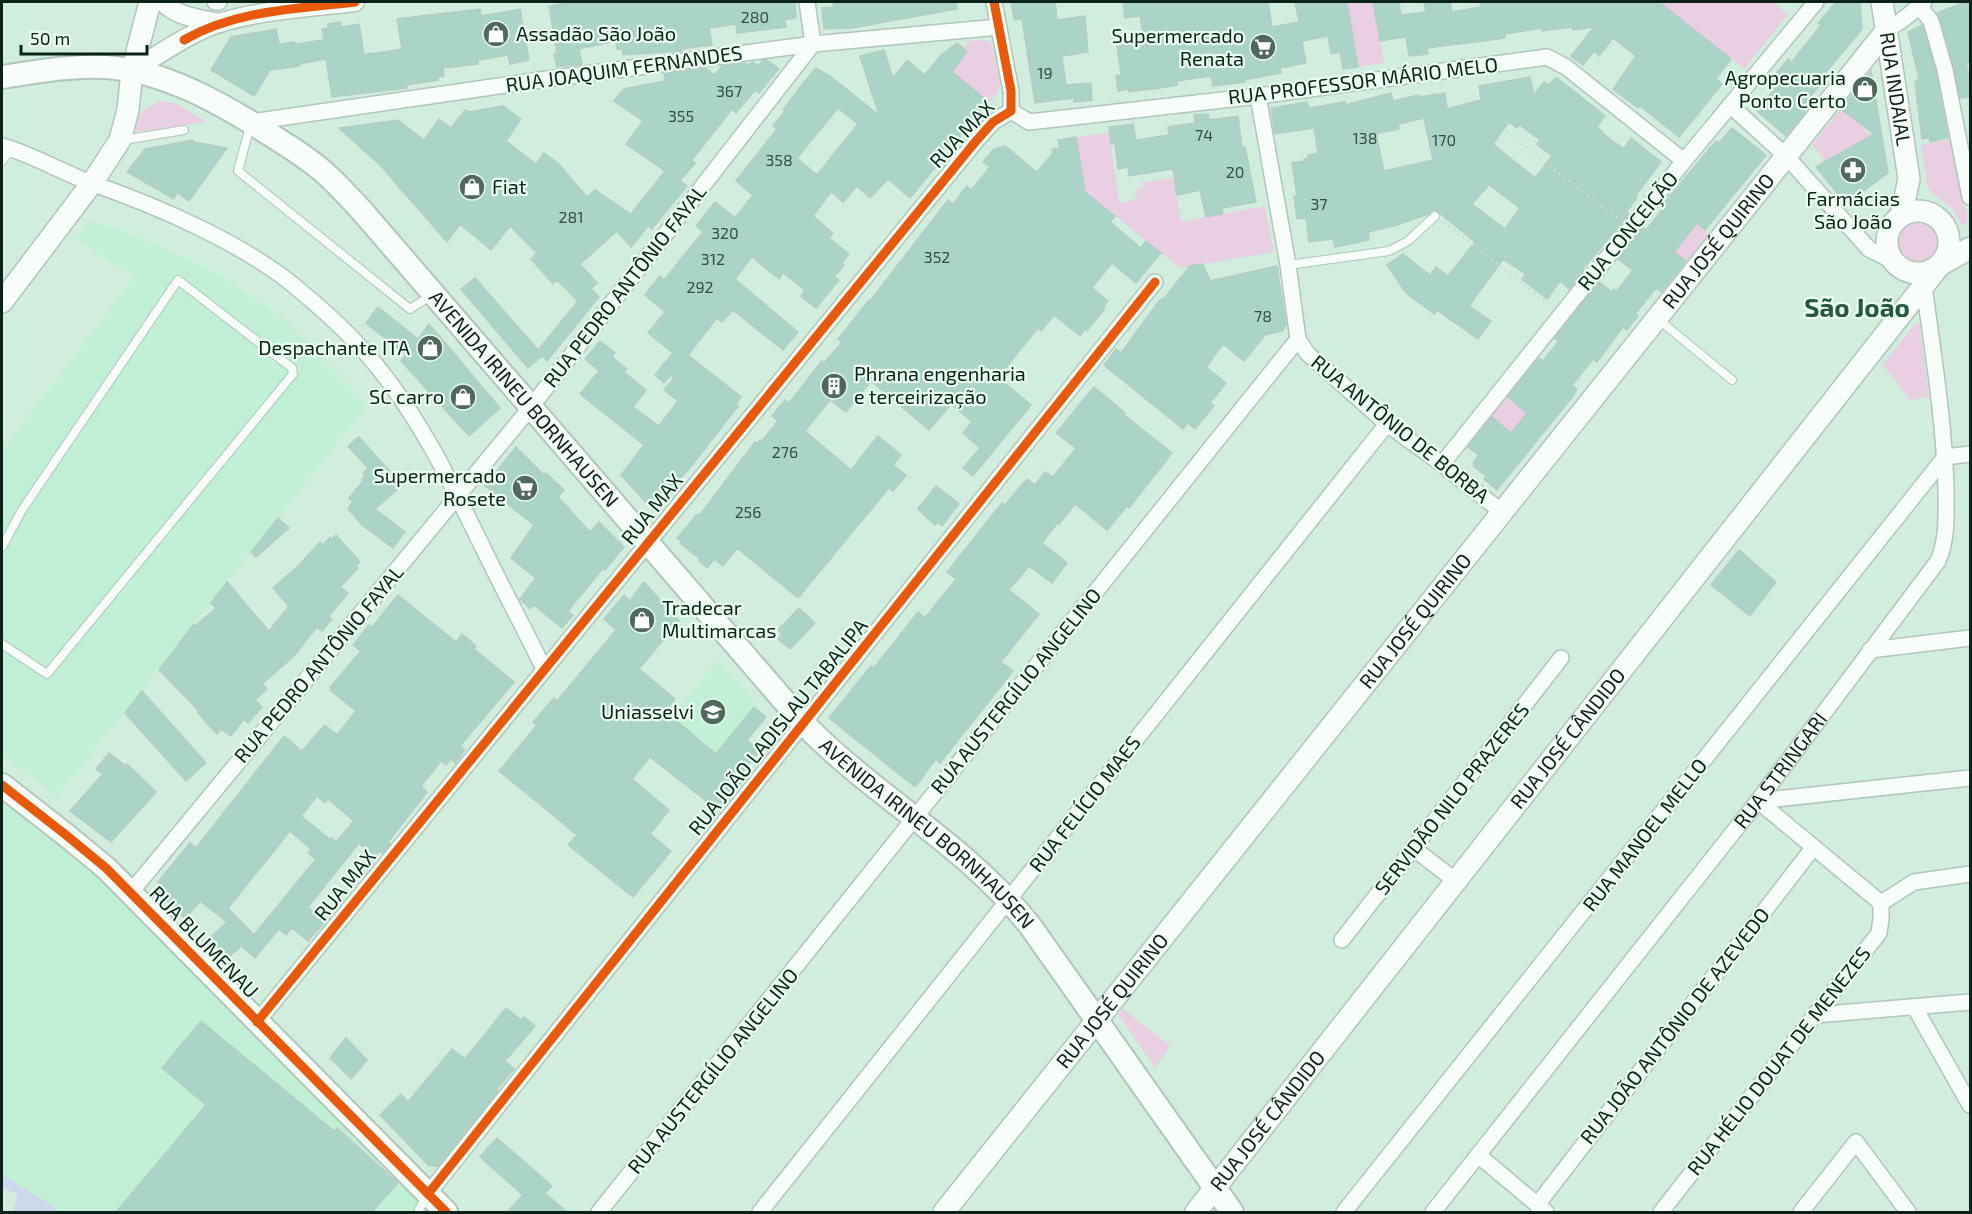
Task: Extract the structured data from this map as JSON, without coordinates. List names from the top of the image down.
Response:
{
  "streets": {
    "main road": [
      "RUA INDAIAL",
      "RUA JOSÉ QUIRINO",
      "AVENIDA IRINEU BORNHAUSEN",
      "RUA JOSÉ CÂNDIDO",
      "RUA BLUMENAU"
    ],
    "street": [
      "RUA JOAQUIM FERNANDES",
      "RUA PROFESSOR MÁRIO MELO",
      "RUA MAX",
      "RUA CONCEIÇÃO",
      "RUA PEDRO ANTÔNIO FAYAL",
      "RUA ANTÔNIO DE BORBA",
      "RUA AUSTERGÍLIO ANGELINO",
      "RUA JOÃO LADISLAU TABALIPA",
      "RUA STRINGARI",
      "SERVIDÃO NILO PRAZERES",
      "RUA FELÍCIO MAES",
      "RUA MANOEL MELLO",
      "RUA JOÃO ANTÔNIO DE AZEVEDO",
      "RUA HÉLIO DOUAT DE MENEZES"
    ]
  },
  "crossings": [
    ["RUA JOAQUIM FERNANDES", "RUA MAX"],
    ["RUA JOAQUIM FERNANDES", "RUA PEDRO ANTÔNIO FAYAL"],
    ["RUA JOAQUIM FERNANDES", "AVENIDA IRINEU BORNHAUSEN"],
    ["RUA PROFESSOR MÁRIO MELO", "RUA MAX"],
    ["RUA PROFESSOR MÁRIO MELO", "RUA CONCEIÇÃO"],
    ["RUA PROFESSOR MÁRIO MELO", "RUA ANTÔNIO DE BORBA"],
    ["RUA INDAIAL", "RUA JOSÉ QUIRINO"],
    ["RUA MAX", "AVENIDA IRINEU BORNHAUSEN"],
    ["RUA MAX", "RUA BLUMENAU"],
    ["RUA CONCEIÇÃO", "RUA ANTÔNIO DE BORBA"],
    ["RUA JOSÉ QUIRINO", "AVENIDA IRINEU BORNHAUSEN"],
    ["RUA JOSÉ QUIRINO", "RUA ANTÔNIO DE BORBA"],
    ["RUA PEDRO ANTÔNIO FAYAL", "AVENIDA IRINEU BORNHAUSEN"],
    ["RUA PEDRO ANTÔNIO FAYAL", "RUA BLUMENAU"],
    ["AVENIDA IRINEU BORNHAUSEN", "RUA AUSTERGÍLIO ANGELINO"],
    ["AVENIDA IRINEU BORNHAUSEN", "RUA JOÃO LADISLAU TABALIPA"],
    ["AVENIDA IRINEU BORNHAUSEN", "RUA JOSÉ CÂNDIDO"],
    ["AVENIDA IRINEU BORNHAUSEN", "RUA FELÍCIO MAES"],
    ["RUA ANTÔNIO DE BORBA", "RUA AUSTERGÍLIO ANGELINO"],
    ["RUA ANTÔNIO DE BORBA", "RUA FELÍCIO MAES"],
    ["RUA JOÃO LADISLAU TABALIPA", "RUA BLUMENAU"],
    ["RUA JOSÉ CÂNDIDO", "RUA STRINGARI"],
    ["RUA STRINGARI", "RUA MANOEL MELLO"]
  ],
  "districts": ["São João"],
  "places": {
    "shop": [
      "Assadão São João",
      "Agropecuaria Ponto Certo",
      "Fiat",
      "Despachante ITA",
      "SC carro",
      "Tradecar Multimarcas"
    ],
    "supermarket": ["Supermercado Renata", "Supermercado Rosete"],
    "pharmacy": ["Farmácias São João"],
    "building": ["Phrana engenharia e terceirização"],
    "school or university": ["Uniasselvi"]
  },
  "house_numbers": [
    "280",
    "19",
    "367",
    "355",
    "74",
    "138",
    "170",
    "358",
    "20",
    "37",
    "281",
    "320",
    "352",
    "312",
    "292",
    "78",
    "276",
    "256"
  ],
  "scale_bar": "50 m"
}
